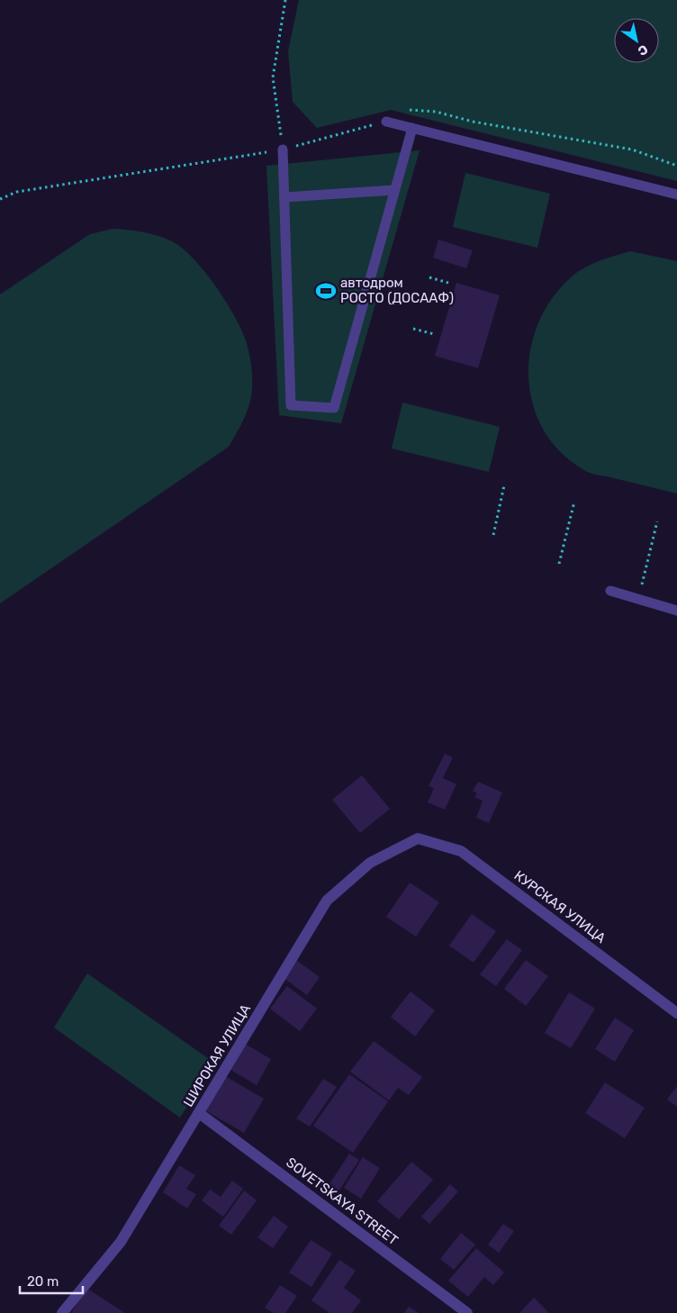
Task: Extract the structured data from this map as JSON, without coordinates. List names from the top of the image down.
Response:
{
  "streets": {
    "street": ["КУРСКАЯ УЛИЦА", "ШИРОКАЯ УЛИЦА", "SOVETSKAYA STREET"]
  },
  "crossings": [
    ["КУРСКАЯ УЛИЦА", "ШИРОКАЯ УЛИЦА"],
    ["ШИРОКАЯ УЛИЦА", "SOVETSKAYA STREET"]
  ],
  "places": {
    "sports": ["автодром РОСТО (ДОСААФ)"]
  },
  "scale_bar": "20 m",
  "north": "bottom right"
}
